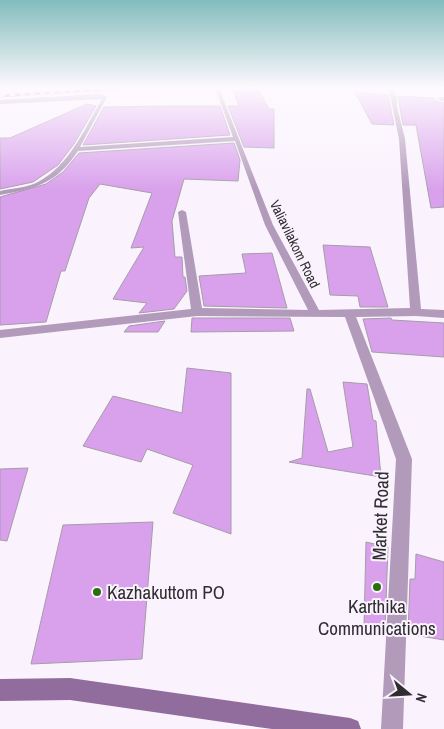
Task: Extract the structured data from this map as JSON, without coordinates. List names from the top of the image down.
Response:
{
  "streets": {
    "street": ["Valiavilakom Road", "Market Road"]
  },
  "places": ["Karthika Communications", "Kazhakuttom PO"],
  "north": "right"
}
